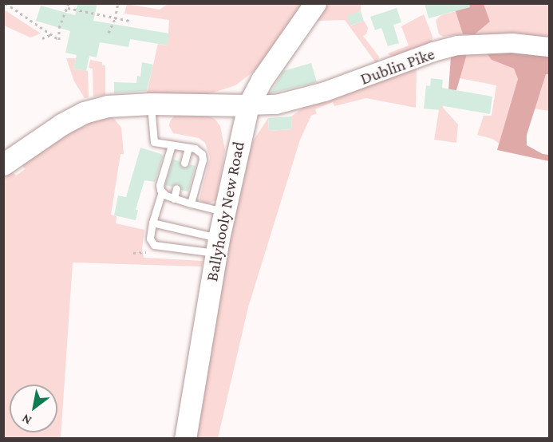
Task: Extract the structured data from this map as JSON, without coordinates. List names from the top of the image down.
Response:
{
  "streets": {
    "main road": ["Ballyhooly New Road"],
    "street": ["Dublin Pike"]
  },
  "crossings": [
    ["Dublin Pike", "Ballyhooly New Road"]
  ],
  "north": "bottom left"
}
